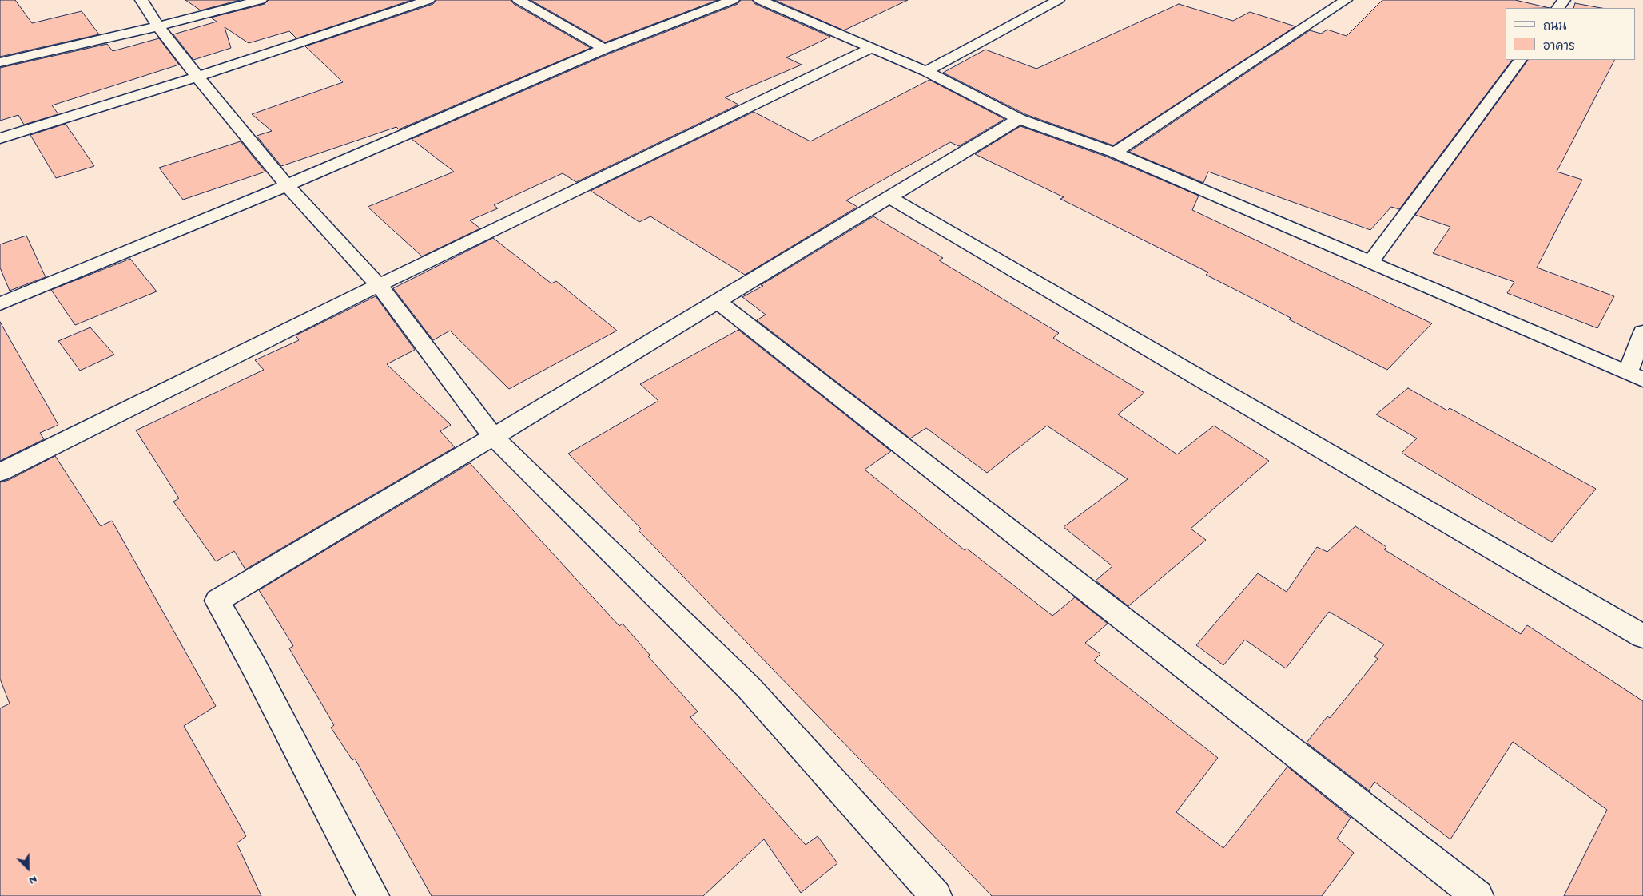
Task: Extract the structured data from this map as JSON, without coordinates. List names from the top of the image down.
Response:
{
  "legend": ["ถนน", "อาคาร"],
  "north": "bottom right"
}
